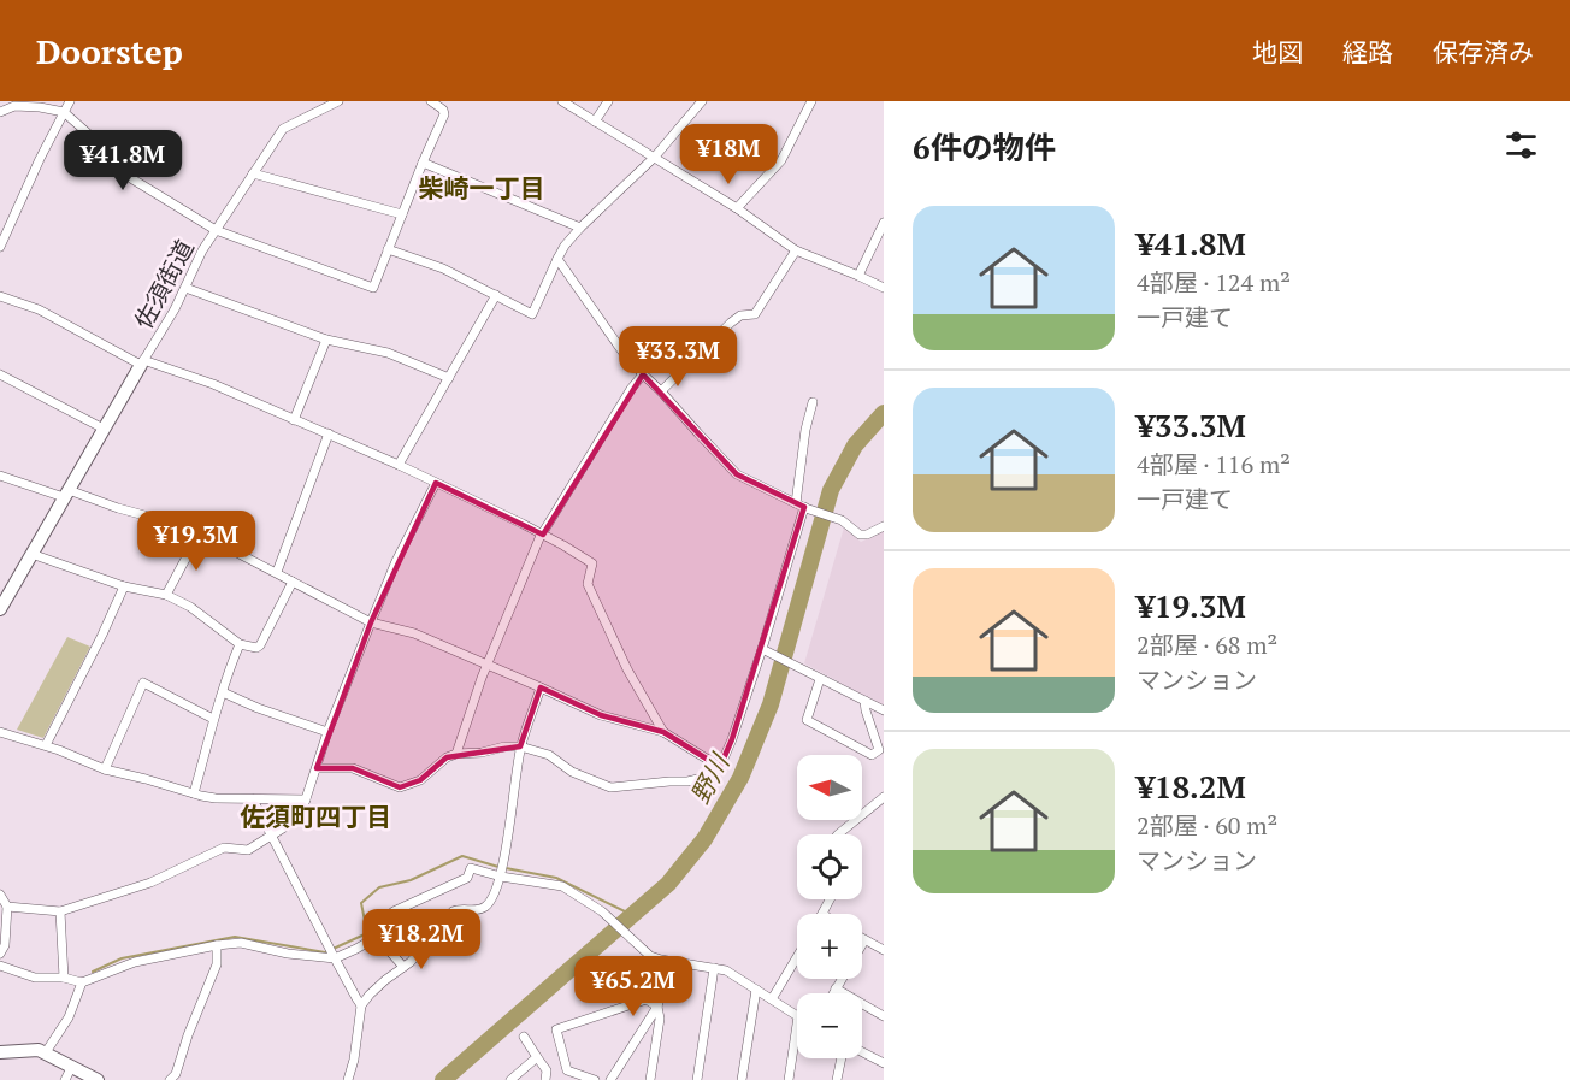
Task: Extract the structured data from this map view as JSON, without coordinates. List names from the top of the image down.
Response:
{
  "streets": {
    "street": ["佐須街道"]
  },
  "districts": ["柴崎一丁目", "佐須町四丁目"],
  "water": ["野川"],
  "north": "left",
  "page": {
    "header": "Doorstep",
    "nav": ["地図", "経路", "保存済み"],
    "heading": "6件の物件",
    "price": [
      "¥18M",
      "¥41.8M",
      "¥33.3M",
      "¥19.3M",
      "¥18.2M",
      "¥65.2M"
    ],
    "list": [
      {
        "name": "¥41.8M",
        "note": "4部屋 · 124 m² · 一戸建て"
      },
      {
        "name": "¥33.3M",
        "note": "4部屋 · 116 m² · 一戸建て"
      },
      {
        "name": "¥19.3M",
        "note": "2部屋 · 68 m² · マンション"
      },
      {
        "name": "¥18.2M",
        "note": "2部屋 · 60 m² · マンション"
      }
    ],
    "map_buttons": ["+", "−"]
  }
}
